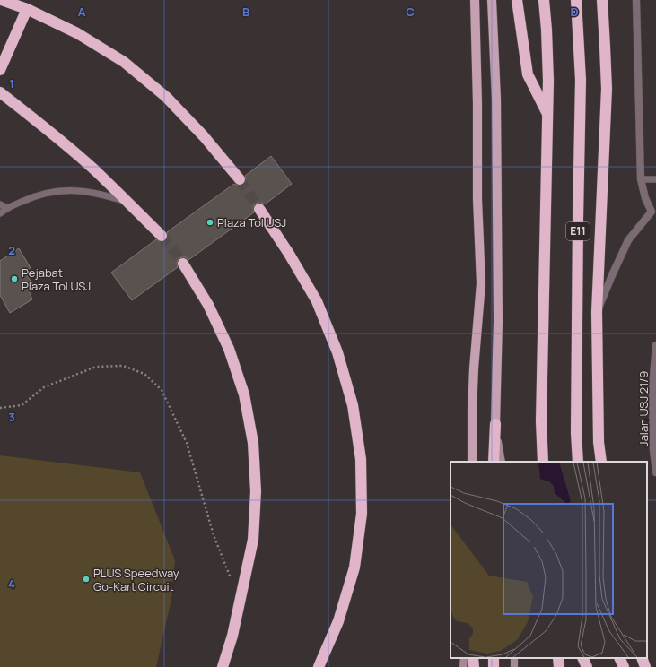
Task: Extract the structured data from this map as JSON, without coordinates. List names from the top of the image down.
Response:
{
  "streets": {
    "highway": ["E11"],
    "street": ["Jalan USJ 21/9"]
  },
  "places": ["Plaza Tol USJ", "Pejabat Plaza Tol USJ", "PLUS Speedway Go-Kart Circuit"],
  "grid": {
    "columns": [
      "A",
      "B",
      "C",
      "D"
    ],
    "rows": [
      "1",
      "2",
      "3",
      "4"
    ]
  }
}
